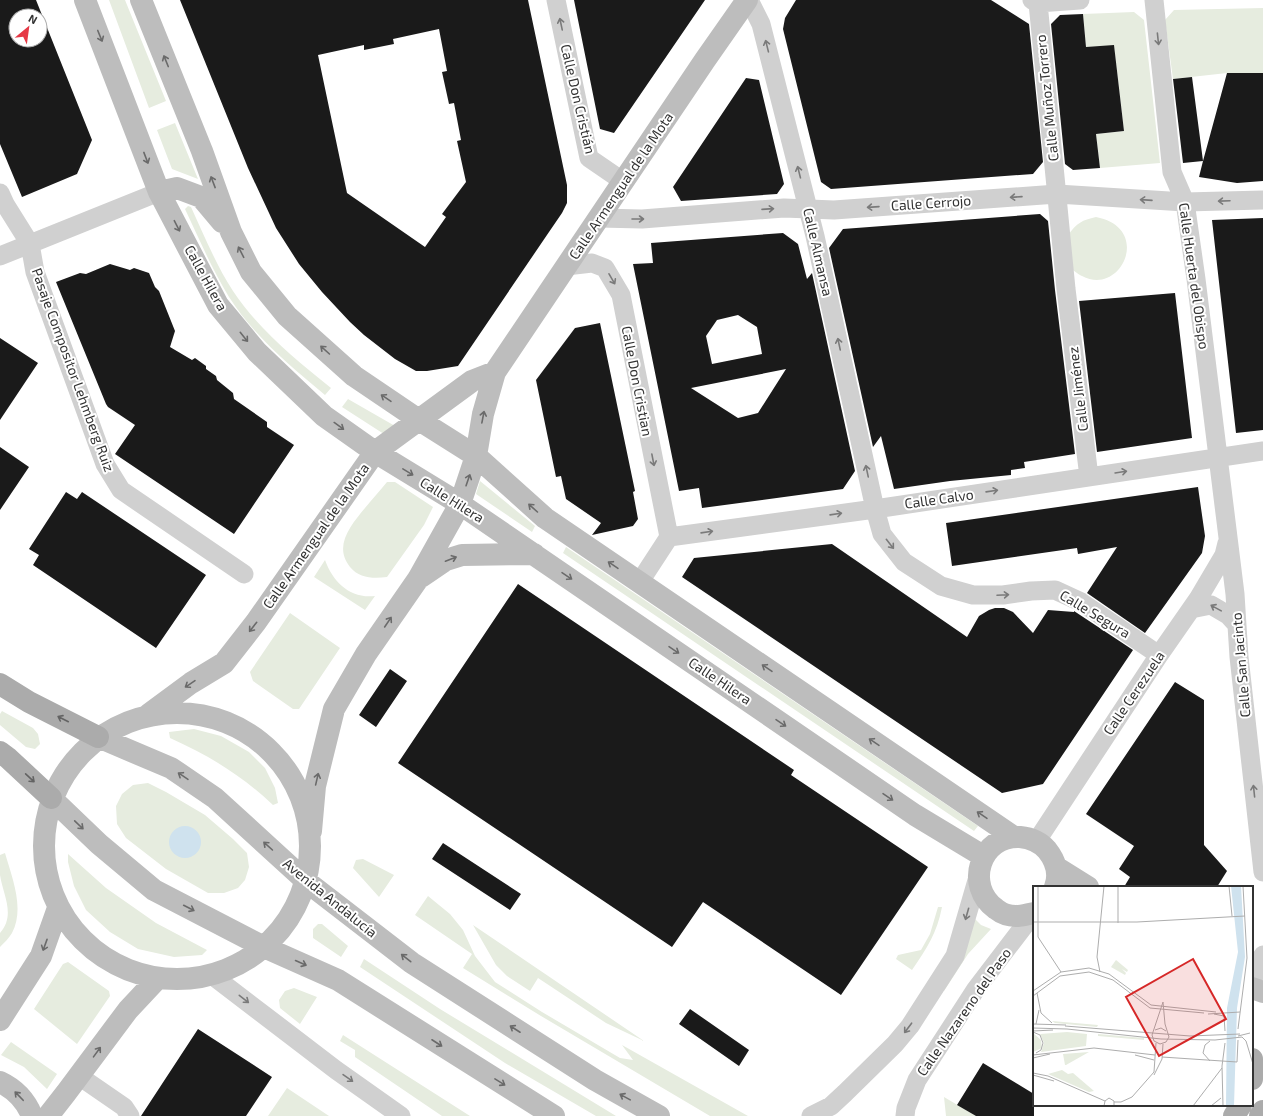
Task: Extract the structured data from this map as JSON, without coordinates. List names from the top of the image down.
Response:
{
  "streets": {
    "main road": ["Calle Armengual de la Mota", "Calle Hilera", "Avenida Andalucía"],
    "street": [
      "Calle Muñoz Torrero",
      "Calle Don Cristián",
      "Calle Cerrojo",
      "Calle Almansa",
      "Calle Huerta del Obispo",
      "Pasaje Compositor Lehmberg Ruiz",
      "Calle Don Cristian",
      "Calle Jiménez",
      "Calle Calvo",
      "Calle Segura",
      "Calle San Jacinto",
      "Calle Cerezuela",
      "Calle Nazareno del Paso"
    ]
  },
  "crossings": [
    ["Calle Muñoz Torrero", "Calle Cerrojo"],
    ["Calle Muñoz Torrero", "Calle Jiménez"],
    ["Calle Don Cristián", "Calle Armengual de la Mota"],
    ["Calle Armengual de la Mota", "Calle Cerrojo"],
    ["Calle Armengual de la Mota", "Calle Almansa"],
    ["Calle Armengual de la Mota", "Calle Hilera"],
    ["Calle Armengual de la Mota", "Calle Don Cristian"],
    ["Calle Armengual de la Mota", "Avenida Andalucía"],
    ["Calle Cerrojo", "Calle Almansa"],
    ["Calle Cerrojo", "Calle Huerta del Obispo"],
    ["Calle Almansa", "Calle Calvo"],
    ["Calle Almansa", "Calle Segura"],
    ["Calle Huerta del Obispo", "Calle Calvo"],
    ["Calle Huerta del Obispo", "Calle San Jacinto"],
    ["Calle Don Cristian", "Calle Calvo"],
    ["Calle Jiménez", "Calle Calvo"],
    ["Calle Calvo", "Calle Segura"],
    ["Calle Calvo", "Calle San Jacinto"],
    ["Calle Segura", "Calle Cerezuela"],
    ["Calle San Jacinto", "Calle Cerezuela"]
  ],
  "one_way": [
    "Calle Don Cristián",
    "Calle Almansa",
    "Calle Huerta del Obispo",
    "Calle Don Cristian",
    "Calle Calvo",
    "Calle Segura",
    "Calle San Jacinto"
  ],
  "north": "top right"
}
